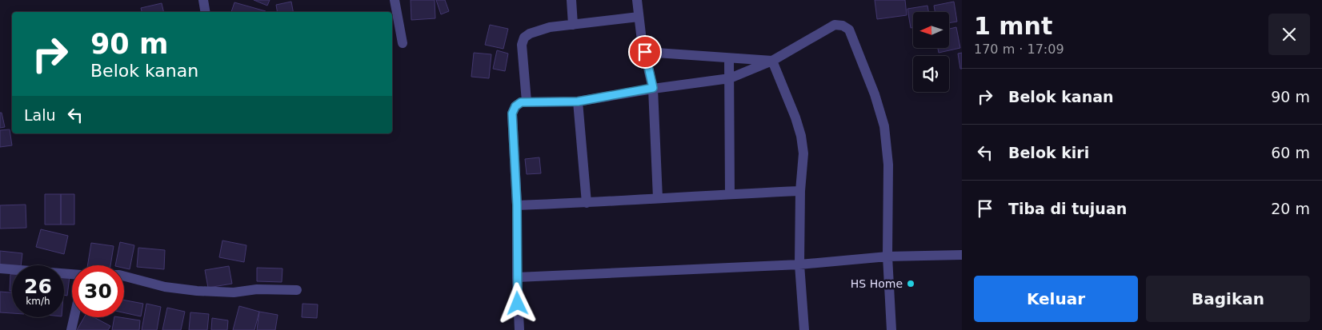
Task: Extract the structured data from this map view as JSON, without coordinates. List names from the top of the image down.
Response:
{
  "places": ["HS Home"],
  "north": "left",
  "page": {
    "heading": ["1 mnt", "170 m · 17:09"],
    "turn": ["90 m", "Belok kanan"],
    "list": [
      {
        "name": "Belok kanan",
        "value": "90 m"
      },
      {
        "name": "Belok kiri",
        "value": "60 m"
      },
      {
        "name": "Tiba di tujuan",
        "value": "20 m"
      }
    ],
    "then": "Lalu",
    "speed": "26 km/h",
    "limit": "30",
    "buttons": ["Keluar", "Bagikan"]
  }
}
